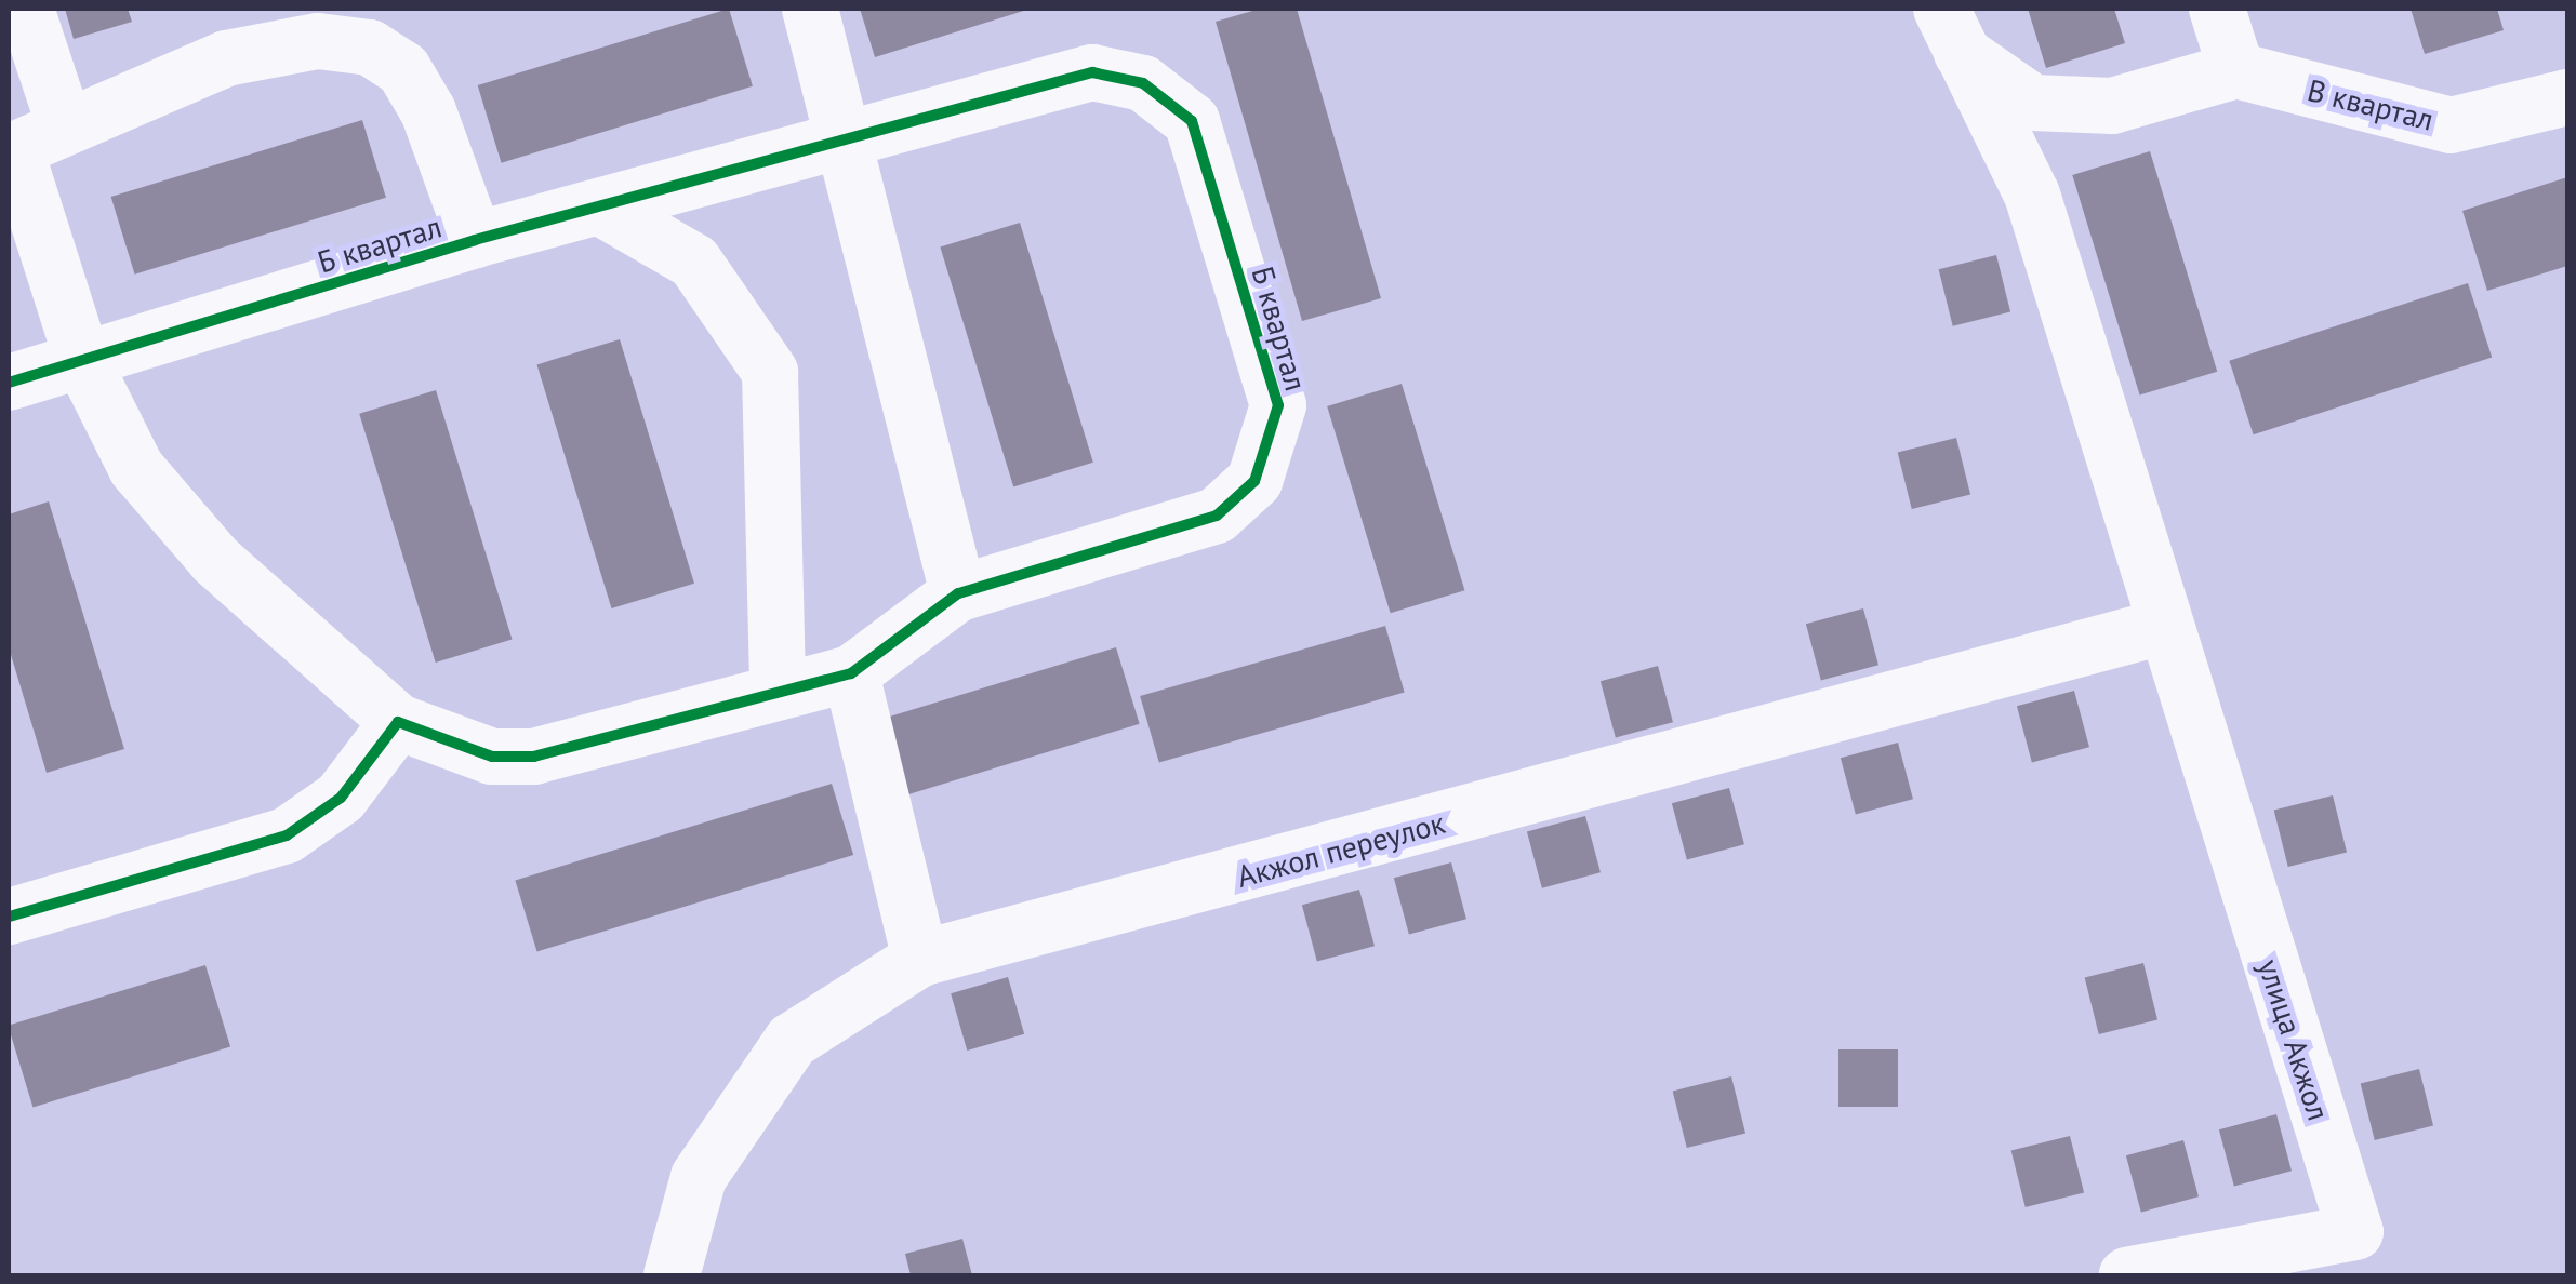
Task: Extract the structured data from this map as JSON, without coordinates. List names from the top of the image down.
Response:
{
  "streets": {
    "street": [
      "В квартал",
      "Б квартал",
      "Акжол переулок",
      "улица Акжол"
    ]
  },
  "crossings": [
    ["Акжол переулок", "улица Акжол"]
  ]
}
